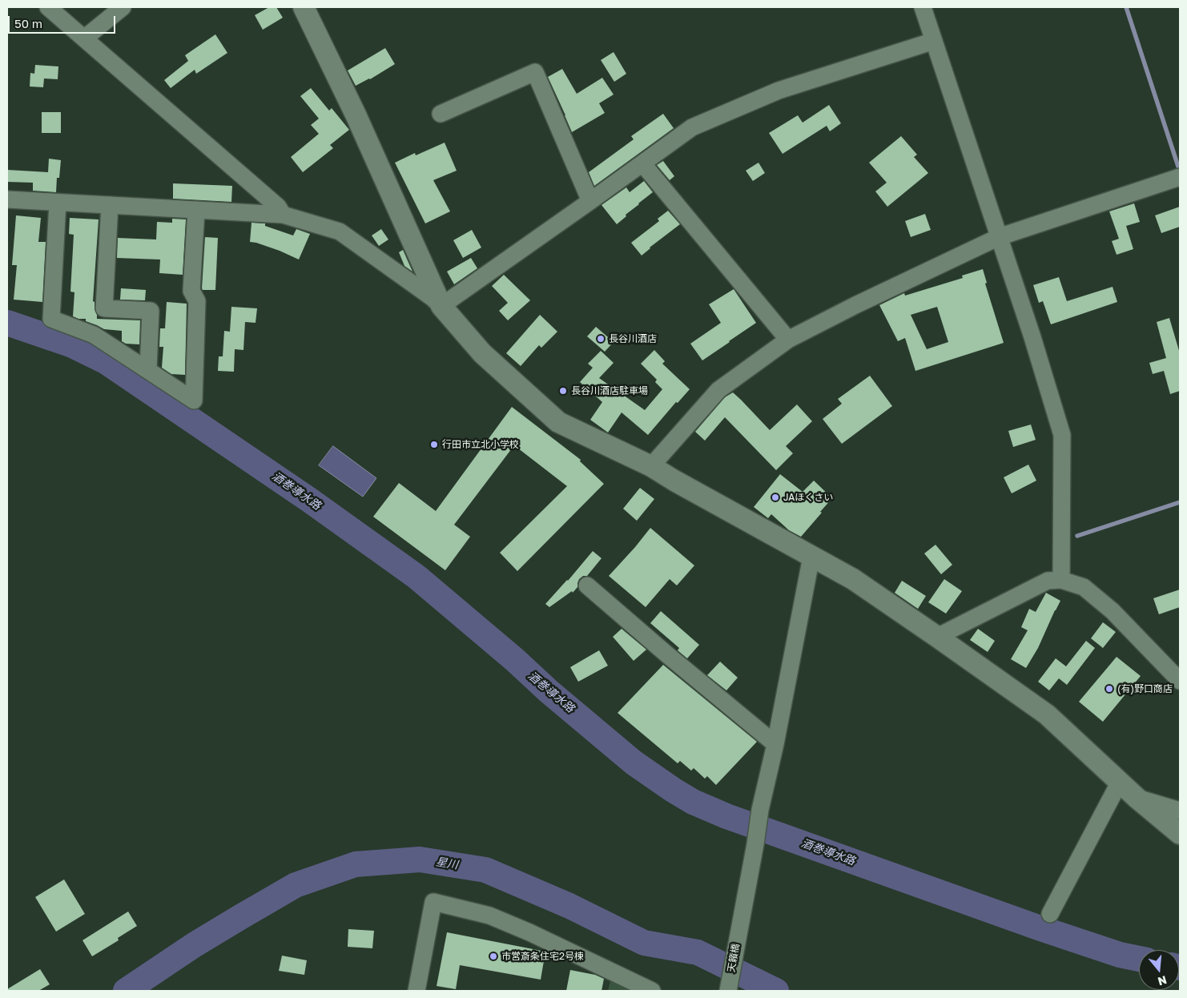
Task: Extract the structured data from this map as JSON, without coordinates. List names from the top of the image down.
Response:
{
  "streets": {
    "street": ["天籟橋"]
  },
  "water": ["酒巻導水路", "星川"],
  "places": [
    "長谷川酒店",
    "長谷川酒店駐車場",
    "行田市立北小学校",
    "JAほくさい",
    "(有)野口商店",
    "市営斎条住宅2号棟"
  ],
  "scale_bar": "50 m",
  "north": "bottom"
}
